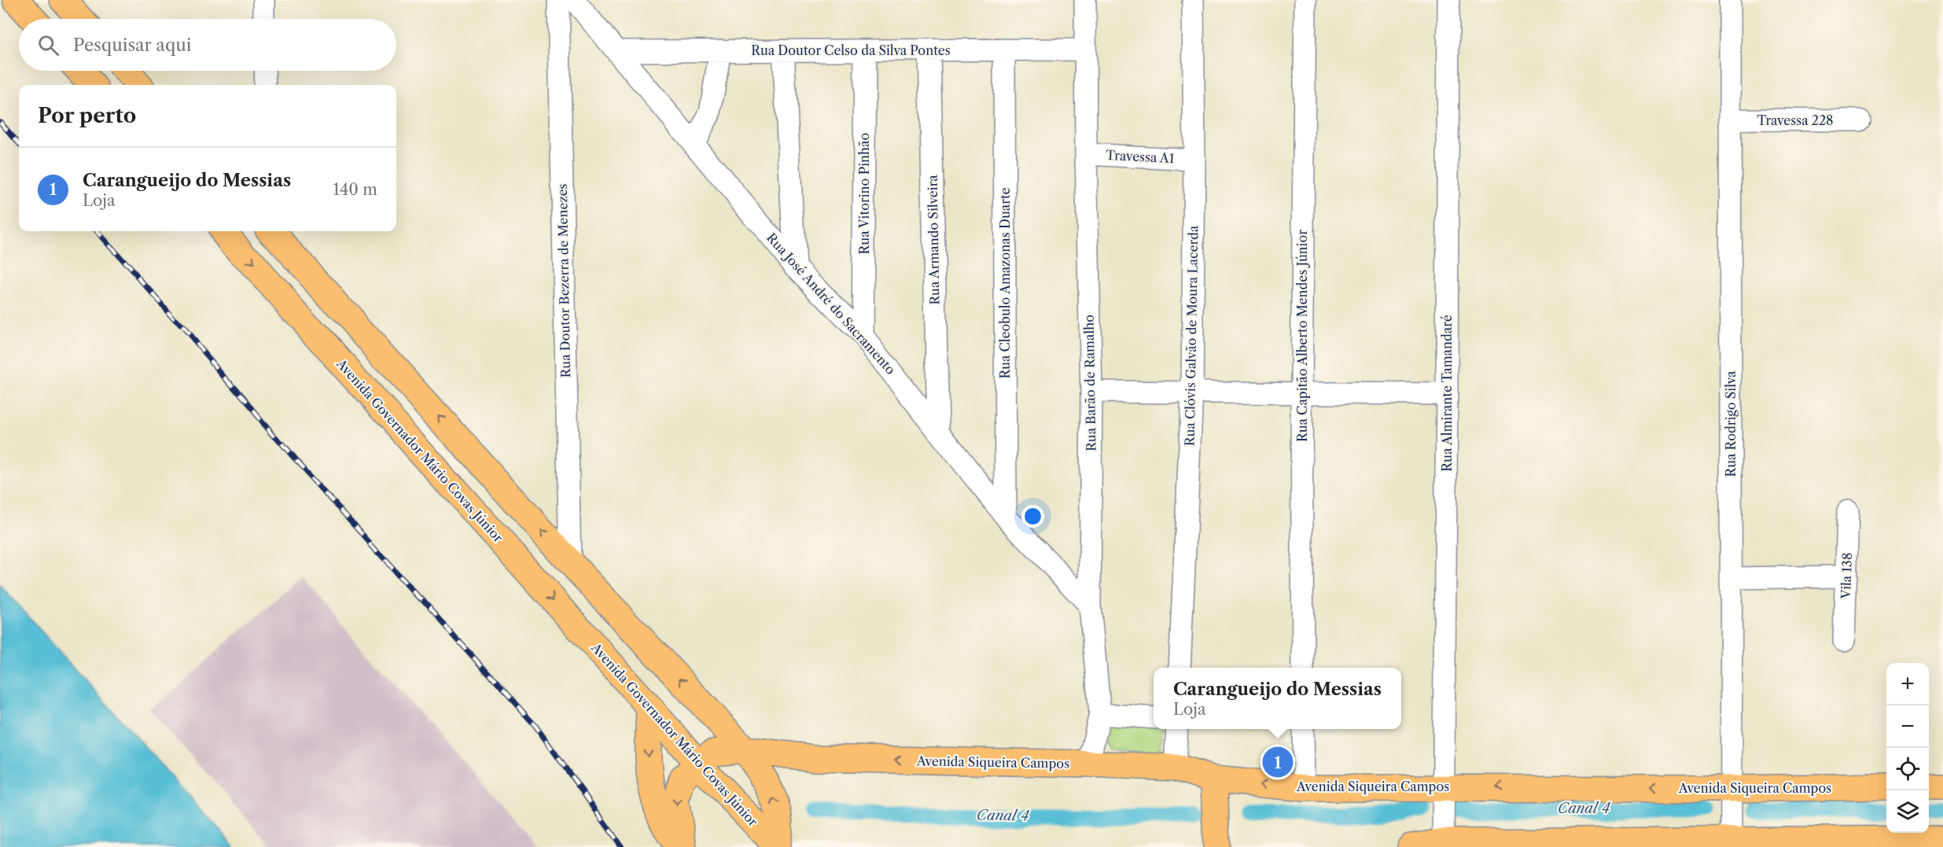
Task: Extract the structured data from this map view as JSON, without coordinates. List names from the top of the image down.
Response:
{
  "streets": {
    "main road": ["Avenida Governador Mário Covas Júnior", "Avenida Siqueira Campos"],
    "street": [
      "Rua Doutor Celso da Silva Pontes",
      "Travessa 228",
      "Travessa A1",
      "Rua Vitorino Pinhão",
      "Rua Armando Silveira",
      "Rua Doutor Bezerra de Menezes",
      "Rua Cleobulo Amazonas Duarte",
      "Rua José André do Sacramento",
      "Rua Clóvis Galvão de Moura Lacerda",
      "Rua Capitão Alberto Mendes Júnior",
      "Rua Barão de Ramalho",
      "Rua Almirante Tamandaré",
      "Rua Rodrigo Silva",
      "Vila 138"
    ]
  },
  "crossings": [
    ["Rua Doutor Celso da Silva Pontes", "Rua Vitorino Pinhão"],
    ["Rua Doutor Celso da Silva Pontes", "Rua Armando Silveira"],
    ["Rua Doutor Celso da Silva Pontes", "Rua Cleobulo Amazonas Duarte"],
    ["Rua Doutor Celso da Silva Pontes", "Rua José André do Sacramento"],
    ["Rua Doutor Celso da Silva Pontes", "Rua Barão de Ramalho"],
    ["Travessa 228", "Rua Rodrigo Silva"],
    ["Travessa A1", "Rua Clóvis Galvão de Moura Lacerda"],
    ["Travessa A1", "Rua Barão de Ramalho"],
    ["Rua Vitorino Pinhão", "Rua José André do Sacramento"],
    ["Rua Armando Silveira", "Rua José André do Sacramento"],
    ["Rua Doutor Bezerra de Menezes", "Avenida Governador Mário Covas Júnior"],
    ["Rua Cleobulo Amazonas Duarte", "Rua José André do Sacramento"],
    ["Rua José André do Sacramento", "Rua Barão de Ramalho"],
    ["Rua Barão de Ramalho", "Avenida Siqueira Campos"],
    ["Rua Almirante Tamandaré", "Avenida Siqueira Campos"],
    ["Rua Rodrigo Silva", "Avenida Siqueira Campos"],
    ["Avenida Governador Mário Covas Júnior", "Avenida Siqueira Campos"]
  ],
  "water": ["Canal 4"],
  "page": {
    "search": "Pesquisar aqui",
    "heading": "Por perto",
    "list": [
      {
        "mark": "1",
        "name": "Carangueijo do Messias",
        "note": "Loja",
        "value": "140 m"
      }
    ],
    "map_buttons": ["+", "−"],
    "popup": ["Carangueijo do Messias", "Loja"],
    "pins": "1"
  }
}
